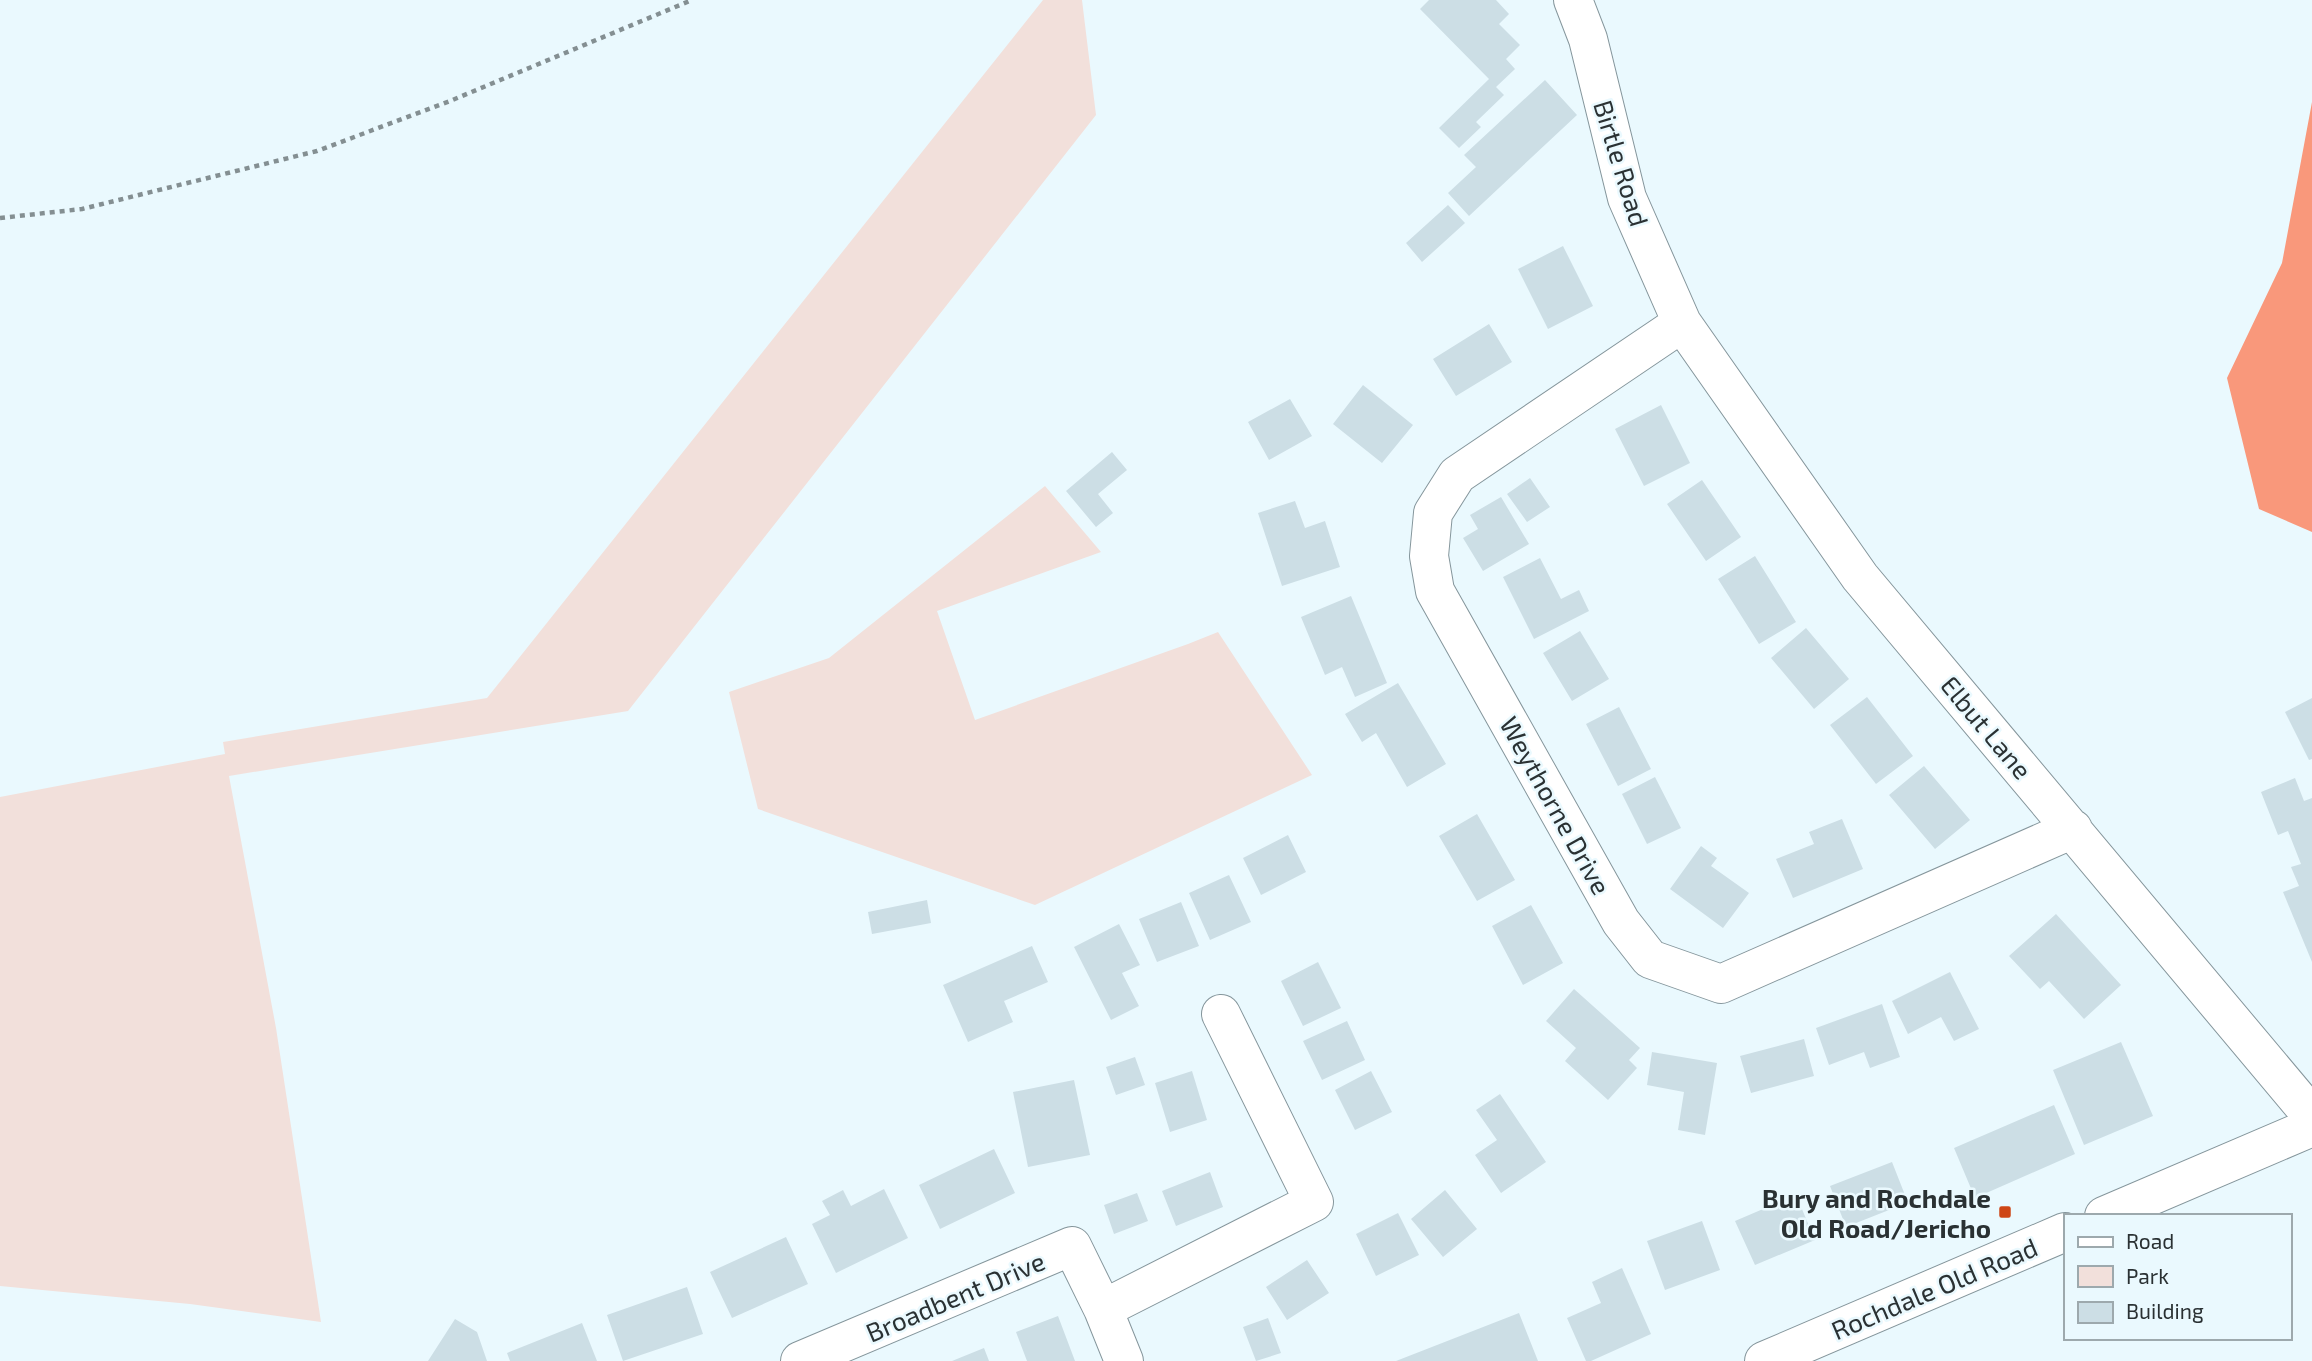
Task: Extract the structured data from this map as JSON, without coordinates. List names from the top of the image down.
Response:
{
  "streets": {
    "street": [
      "Birtle Road",
      "Elbut Lane",
      "Weythorne Drive",
      "Rochdale Old Road",
      "Broadbent Drive"
    ]
  },
  "crossings": [
    ["Birtle Road", "Elbut Lane"],
    ["Birtle Road", "Weythorne Drive"],
    ["Elbut Lane", "Weythorne Drive"]
  ],
  "places": {
    "transit": ["Bury and Rochdale Old Road/Jericho"]
  },
  "legend": ["Road", "Park", "Building"]
}
